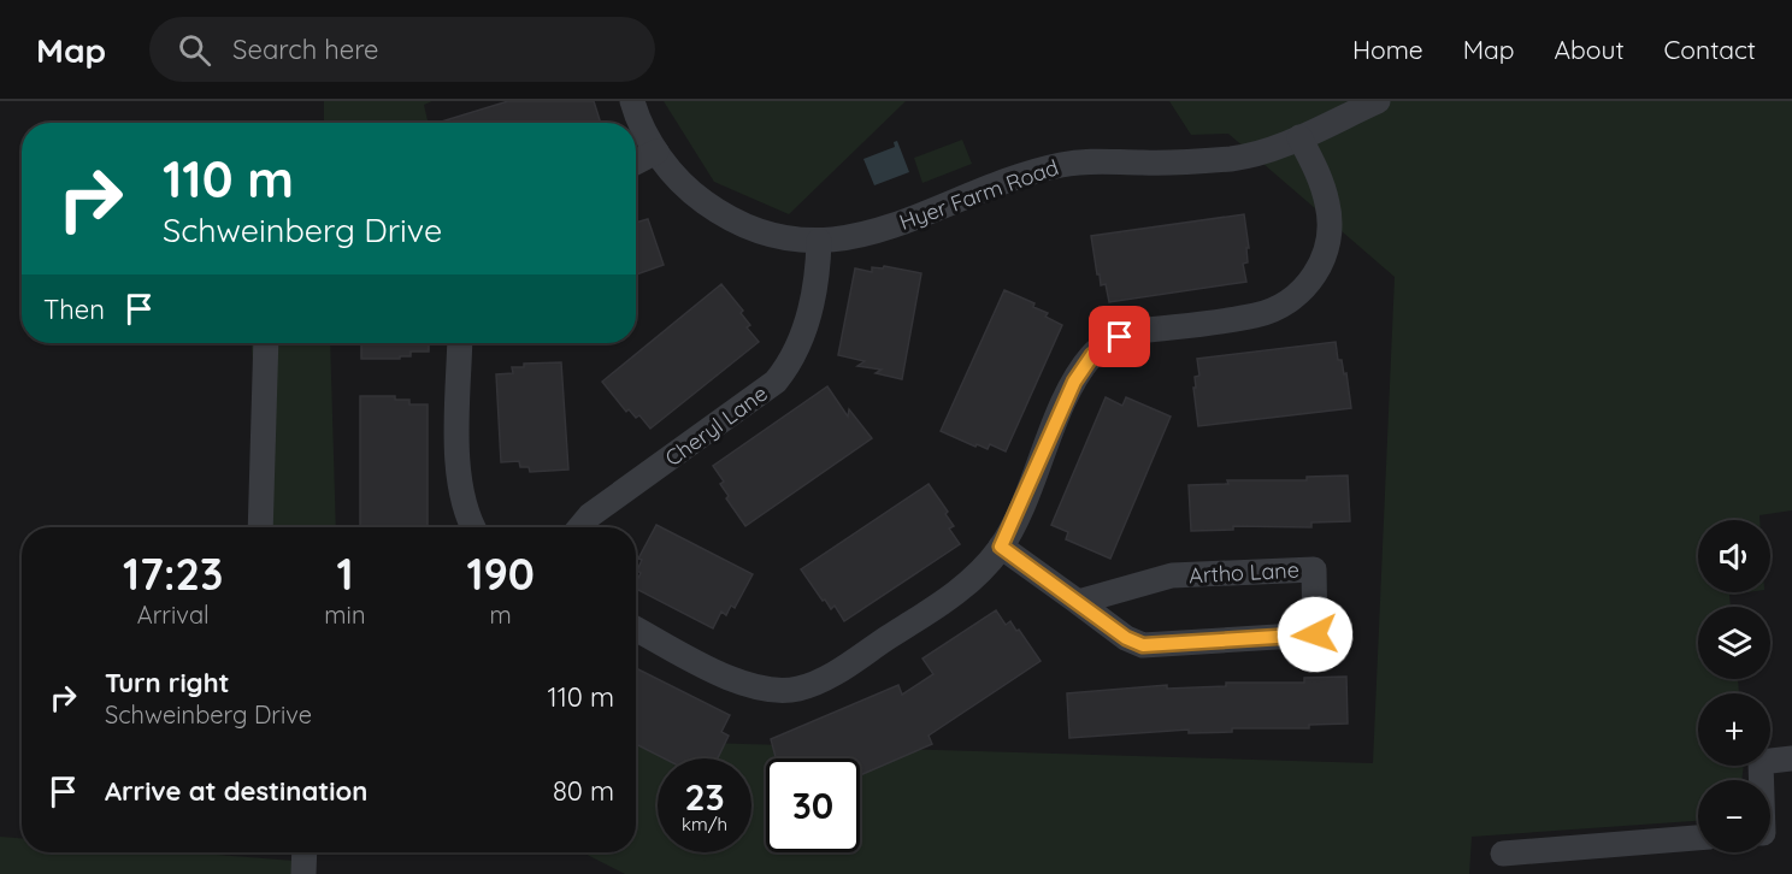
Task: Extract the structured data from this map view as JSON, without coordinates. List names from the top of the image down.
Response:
{
  "streets": {
    "street": ["Hyer Farm Road", "Cheryl Lane", "Artho Lane"]
  },
  "crossings": [
    ["Hyer Farm Road", "Cheryl Lane"]
  ],
  "page": {
    "header": "Map",
    "search": "Search here",
    "nav": [
      "Home",
      "Map",
      "About",
      "Contact"
    ],
    "turn": ["110 m", "Schweinberg Drive"],
    "then": "Then",
    "map_buttons": ["+", "−"],
    "eta": [
      "17:23",
      "Arrival",
      "1",
      "min",
      "190",
      "m"
    ],
    "list": [
      {
        "name": "Turn right",
        "note": "Schweinberg Drive",
        "value": "110 m"
      },
      {
        "name": "Arrive at destination",
        "value": "80 m"
      }
    ],
    "speed": "23 km/h",
    "limit": "30"
  }
}
